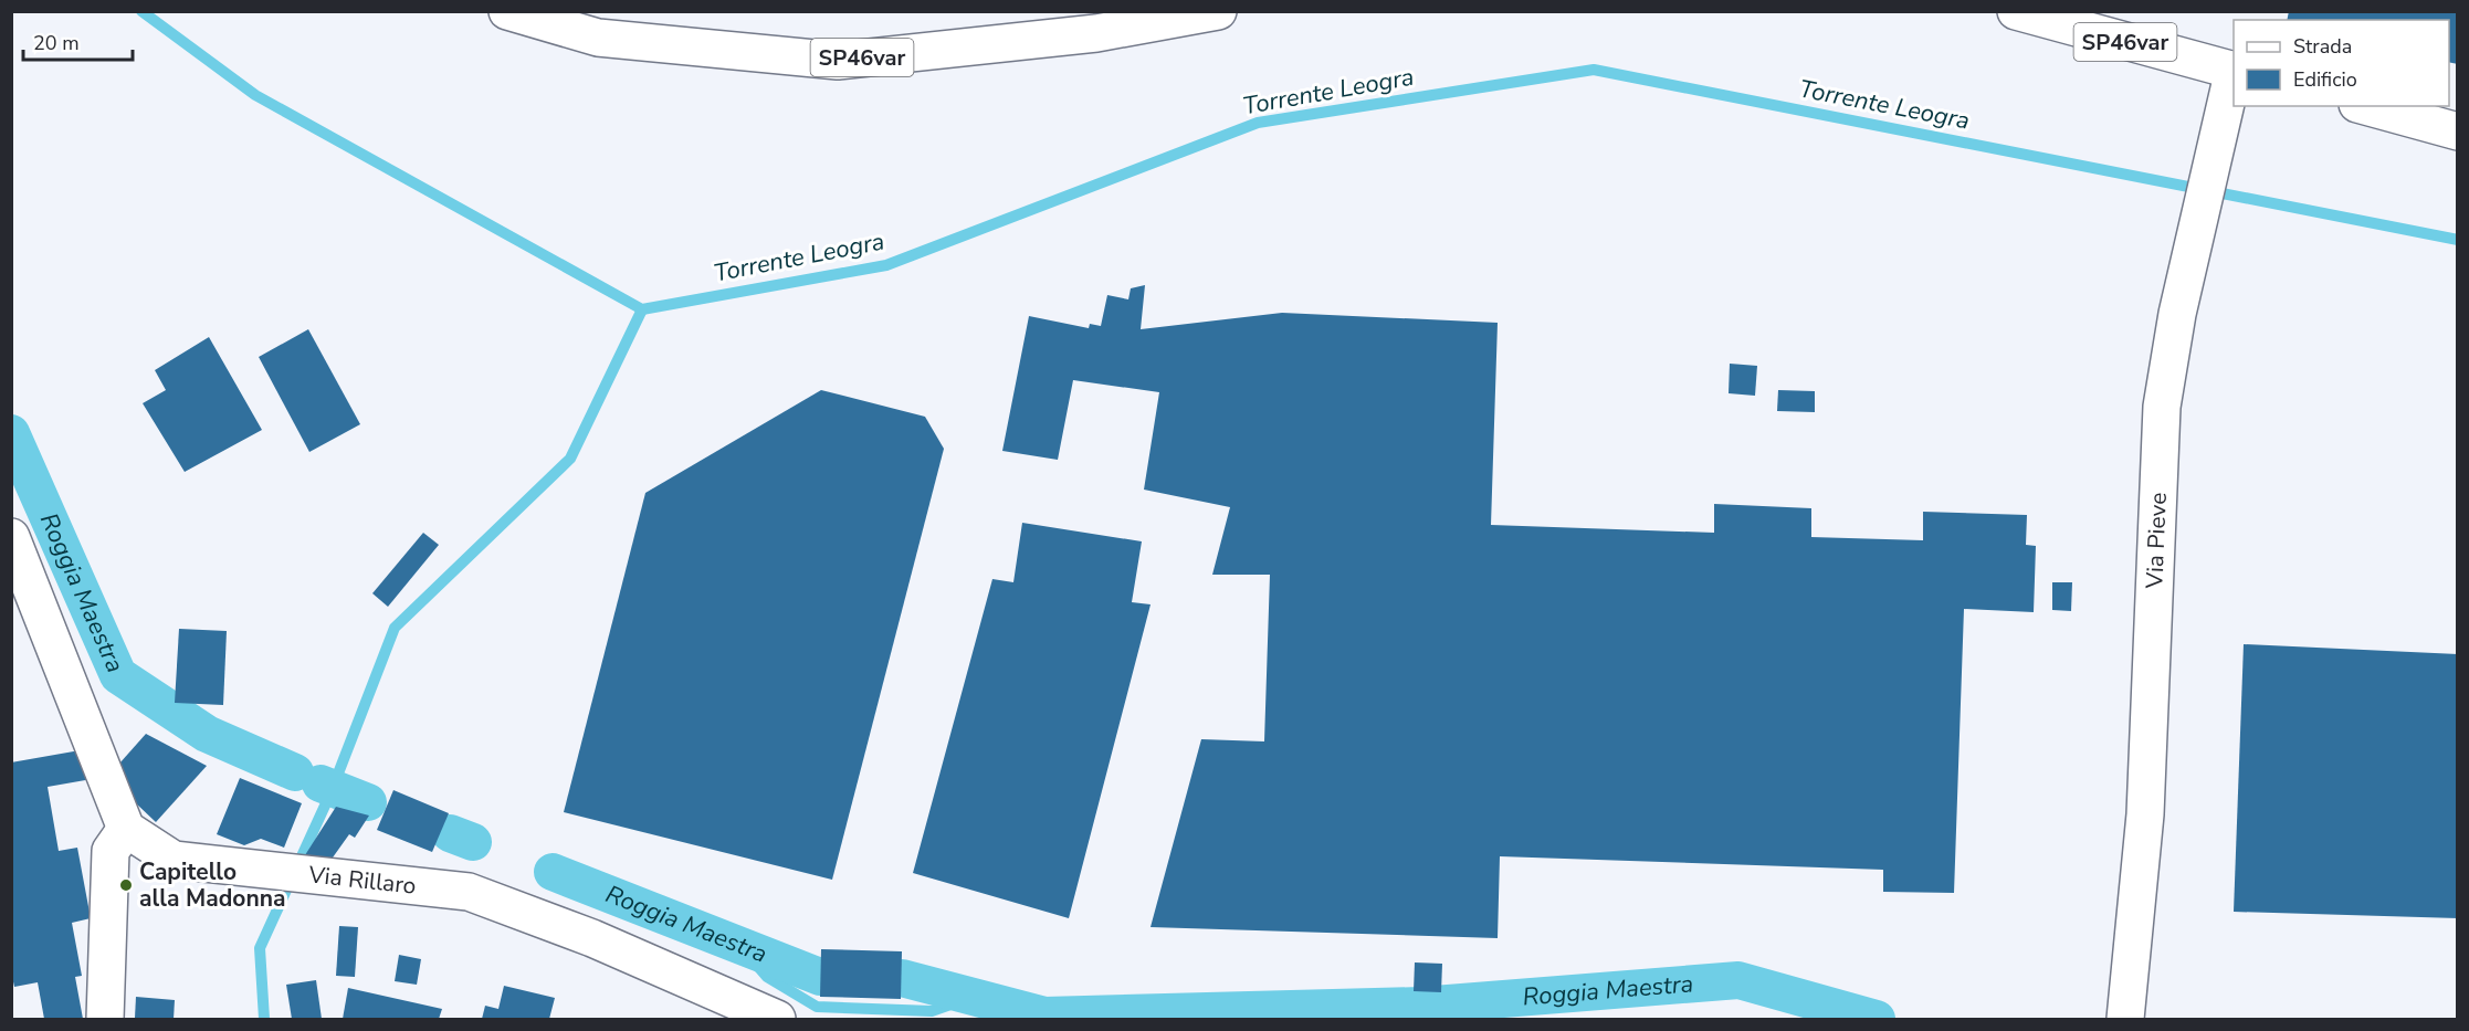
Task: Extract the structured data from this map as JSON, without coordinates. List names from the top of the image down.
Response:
{
  "streets": {
    "street": ["SP46var", "Via Pieve", "Via Rillaro"]
  },
  "crossings": [
    ["SP46var", "Via Pieve"]
  ],
  "water": ["Torrente Leogra", "Roggia Maestra"],
  "places": ["Capitello alla Madonna"],
  "legend": ["Strada", "Edificio"],
  "scale_bar": "20 m"
}
